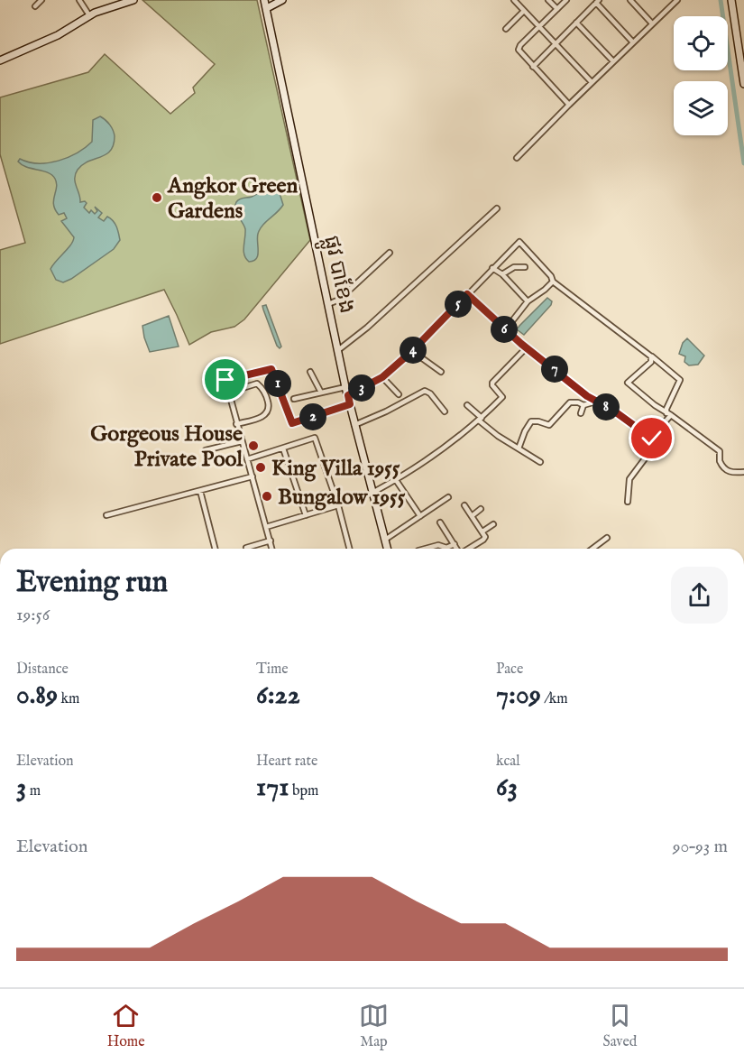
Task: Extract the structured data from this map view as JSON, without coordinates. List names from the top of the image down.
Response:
{
  "streets": {
    "street": ["ផ្លូវ បាខែង"]
  },
  "places": [
    "Angkor Green Gardens",
    "Gorgeous House Private Pool",
    "King Villa 1955",
    "Bungalow 1955"
  ],
  "page": {
    "pins": [
      "5",
      "6",
      "4",
      "7",
      "1",
      "3",
      "8",
      "2"
    ],
    "heading": ["Evening run", "19:56"],
    "stats": [
      ["Distance", "0.89 km"],
      ["Time", "6:22"],
      ["Pace", "7:09 /km"],
      ["Elevation", "3 m"],
      ["Heart rate", "171 bpm"],
      ["kcal", "63"]
    ],
    "chart": ["Elevation", "90–93 m"],
    "tabs": ["Home", "Map", "Saved"]
  }
}
